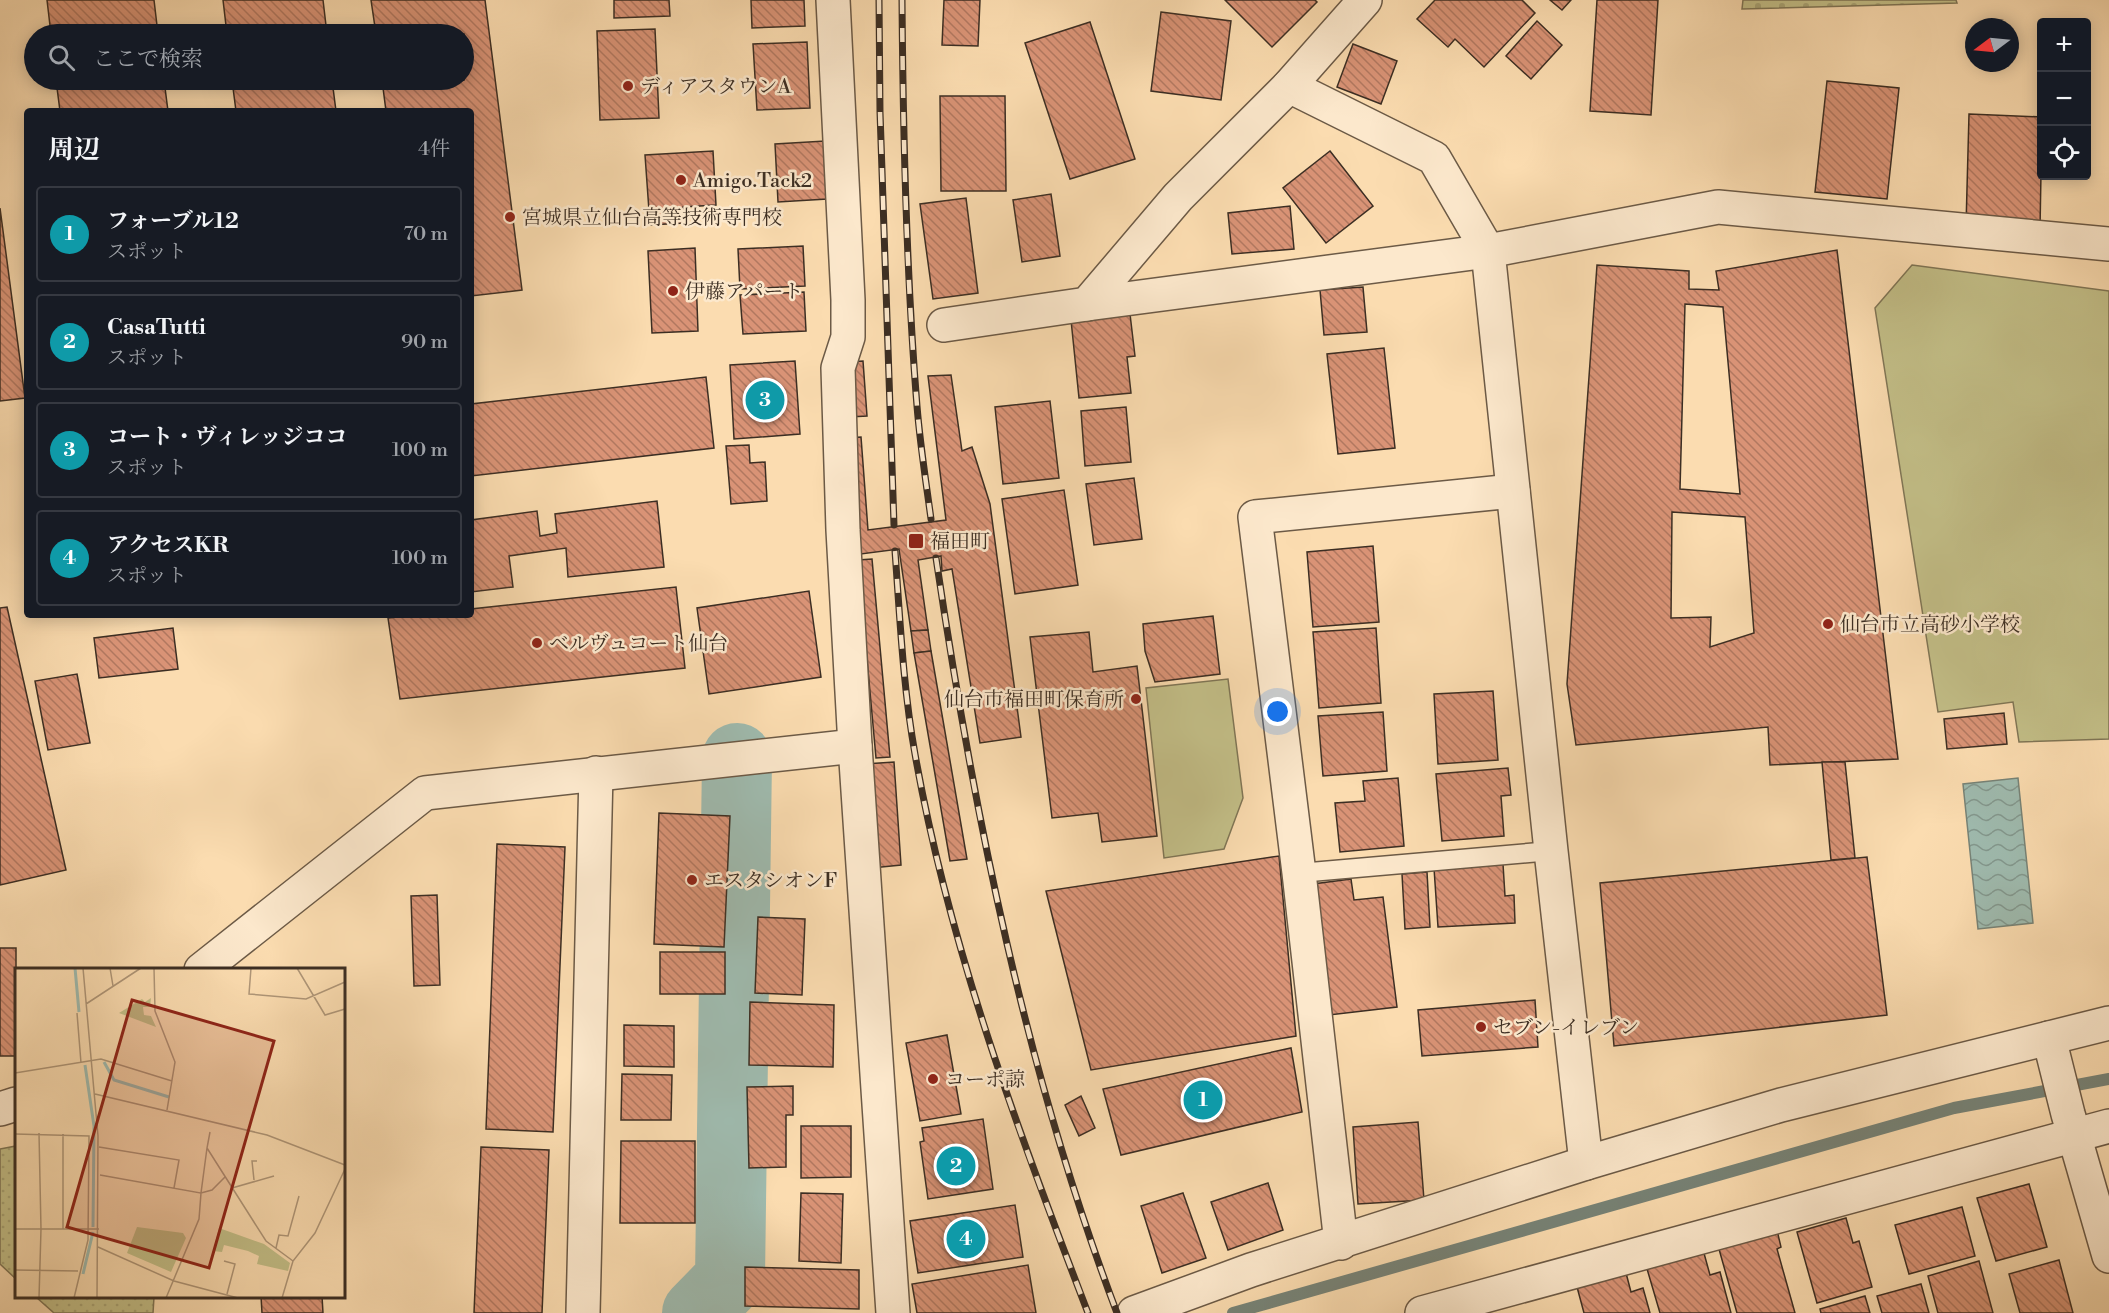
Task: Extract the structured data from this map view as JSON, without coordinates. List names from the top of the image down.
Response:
{
  "places": {
    "other": [
      "ディアスタウンA",
      "Amigo.Tack2",
      "宮城県立仙台高等技術専門校",
      "伊藤アパート",
      "仙台市立高砂小学校",
      "ベルヴュコート仙台",
      "仙台市福田町保育所",
      "エスタシオンF",
      "セブン-イレブン",
      "コーポ諒"
    ],
    "transit": ["福田町"]
  },
  "north": "left",
  "page": {
    "map_buttons": ["+", "−"],
    "search": "ここで検索",
    "heading": ["周辺", "4件"],
    "list": [
      {
        "mark": "1",
        "name": "フォーブル12",
        "note": "スポット",
        "value": "70 m"
      },
      {
        "mark": "2",
        "name": "CasaTutti",
        "note": "スポット",
        "value": "90 m"
      },
      {
        "mark": "3",
        "name": "コート・ヴィレッジココ",
        "note": "スポット",
        "value": "100 m"
      },
      {
        "mark": "4",
        "name": "アクセスKR",
        "note": "スポット",
        "value": "100 m"
      }
    ],
    "pins": [
      "3",
      "1",
      "2",
      "4"
    ]
  }
}
